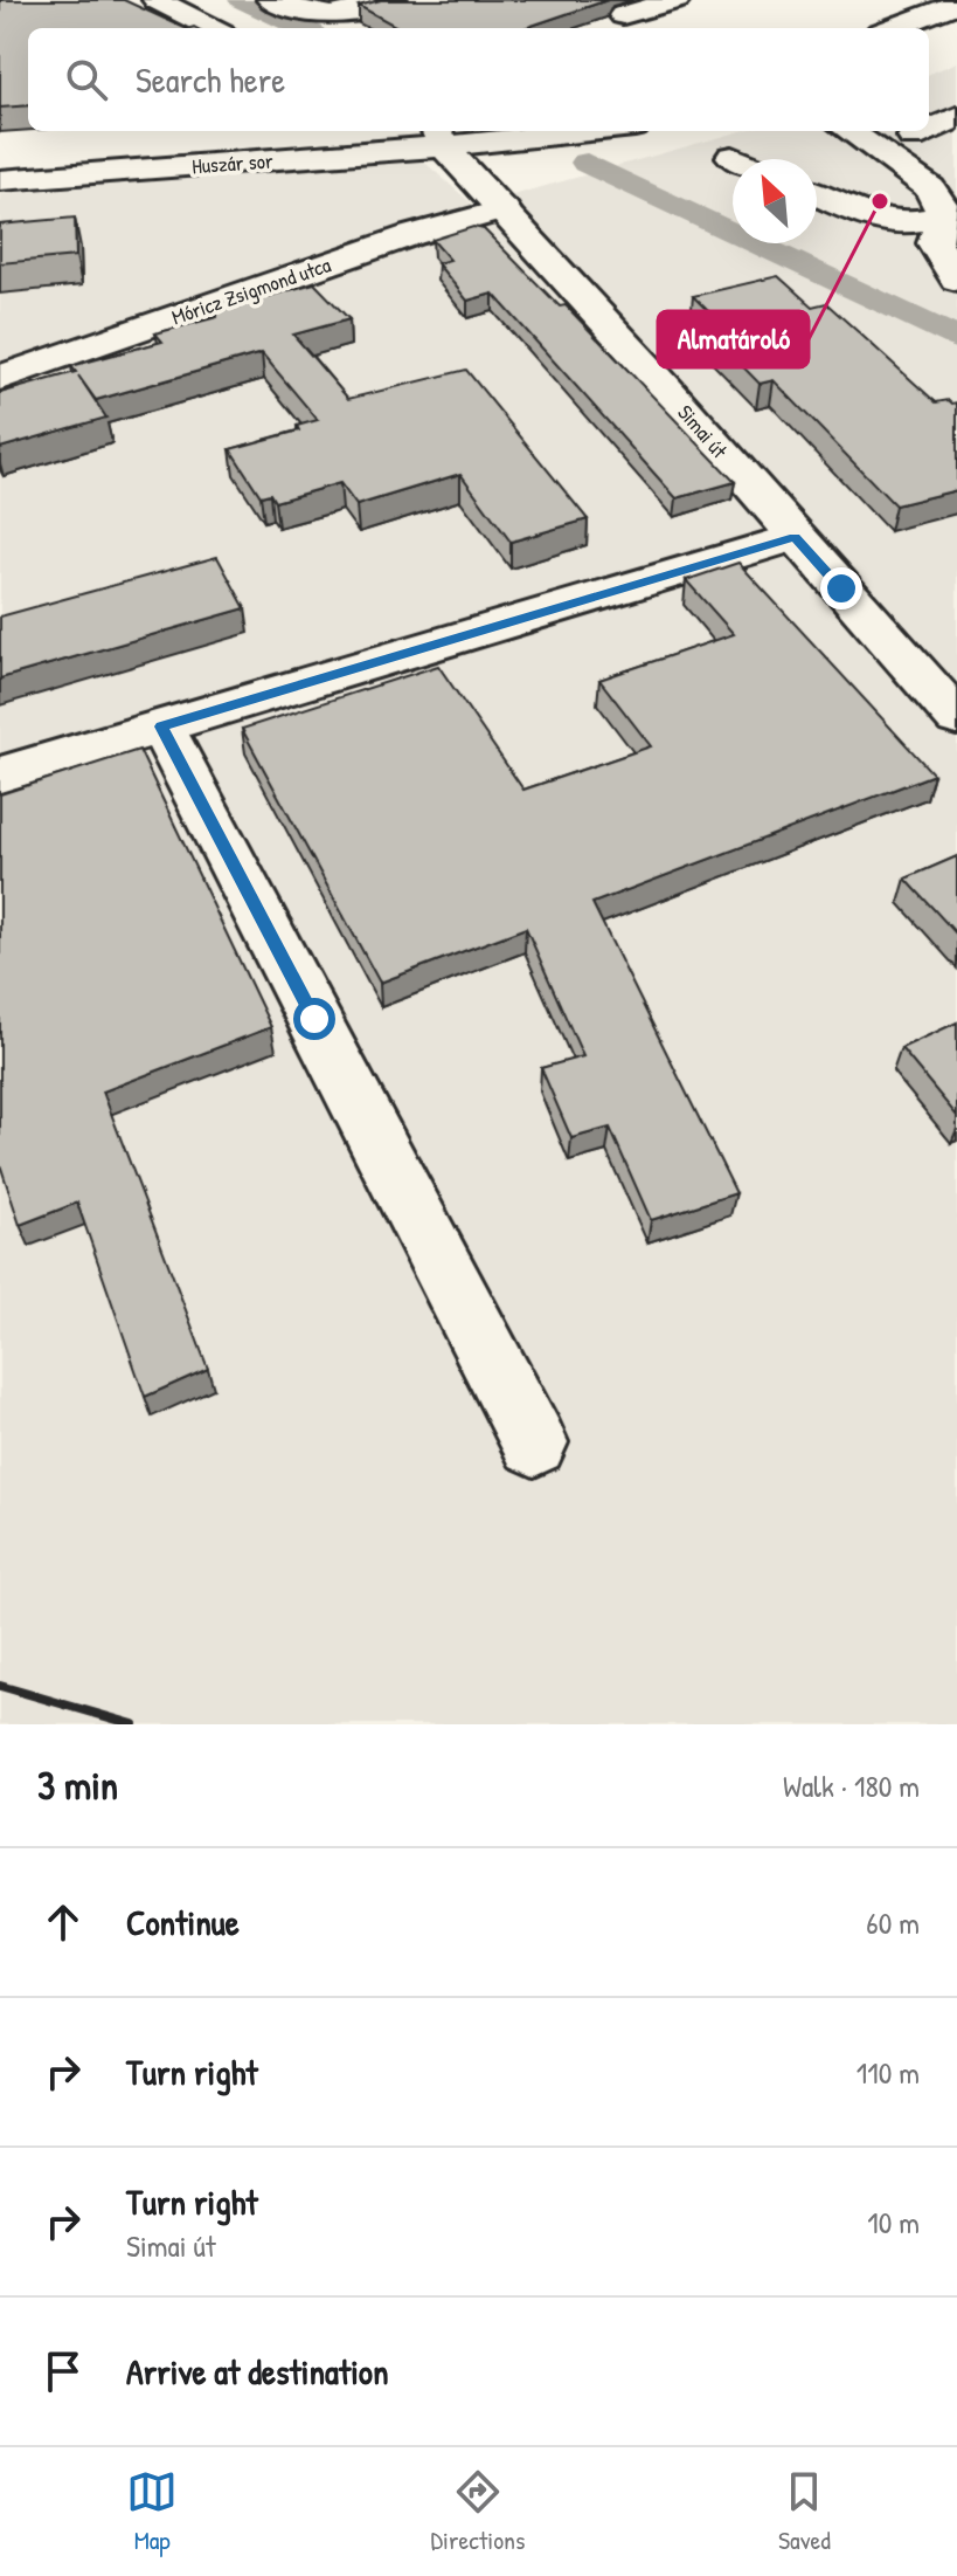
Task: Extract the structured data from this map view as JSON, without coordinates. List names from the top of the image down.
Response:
{
  "streets": {
    "main road": ["Huszár sor", "Móricz Zsigmond utca", "Simai út"]
  },
  "crossings": [
    ["Huszár sor", "Simai út"],
    ["Móricz Zsigmond utca", "Simai út"]
  ],
  "places": ["Almatároló"],
  "north": "top left",
  "page": {
    "search": "Search here",
    "heading": ["3 min", "Walk · 180 m"],
    "list": [
      ["Continue", "60 m"],
      ["Turn right", "110 m"],
      ["Turn right", "Simai út", "10 m"],
      "Arrive at destination"
    ],
    "nav": ["Map", "Directions", "Saved"]
  }
}
